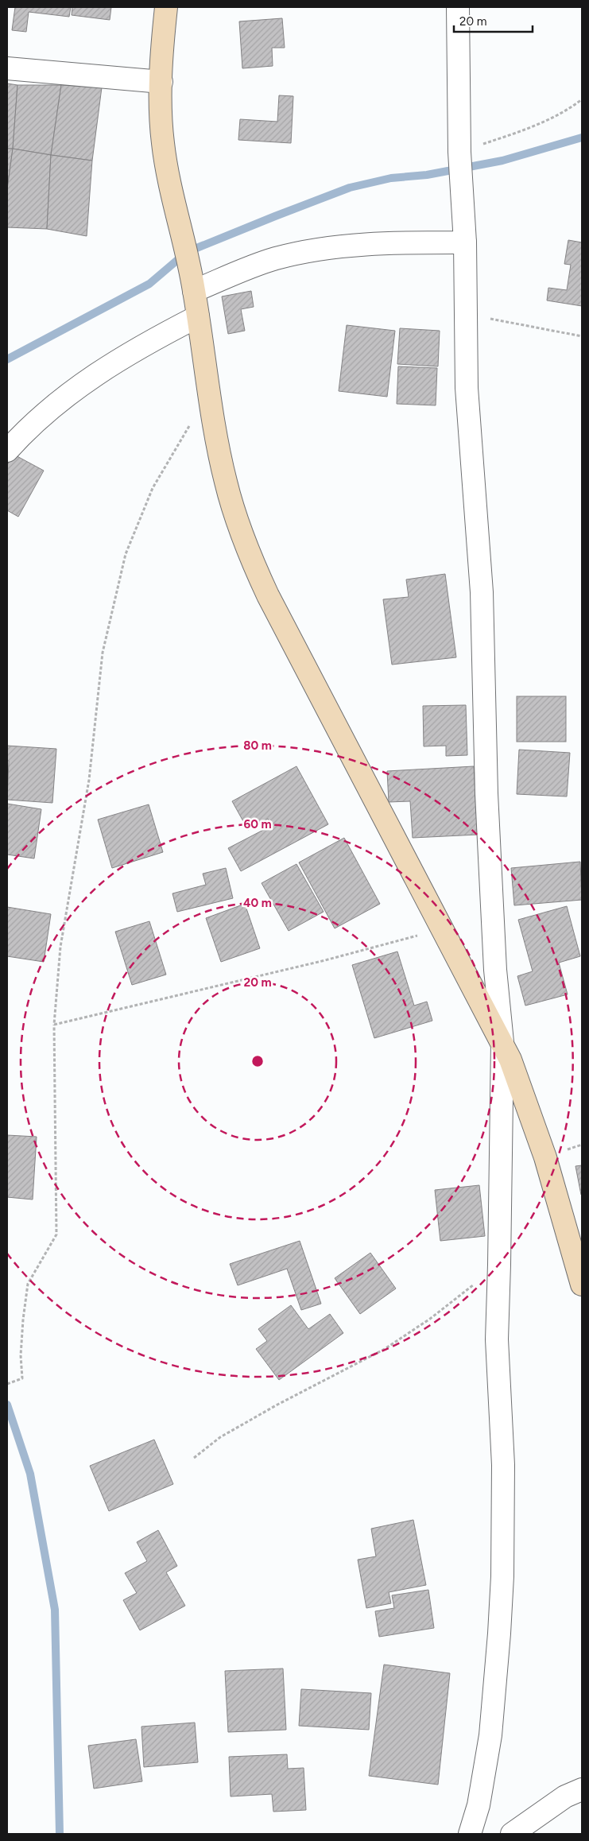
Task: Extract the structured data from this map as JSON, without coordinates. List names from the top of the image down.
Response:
{
  "scale_bar": "20 m",
  "rings": [
    "80 m",
    "60 m",
    "40 m",
    "20 m"
  ]
}
